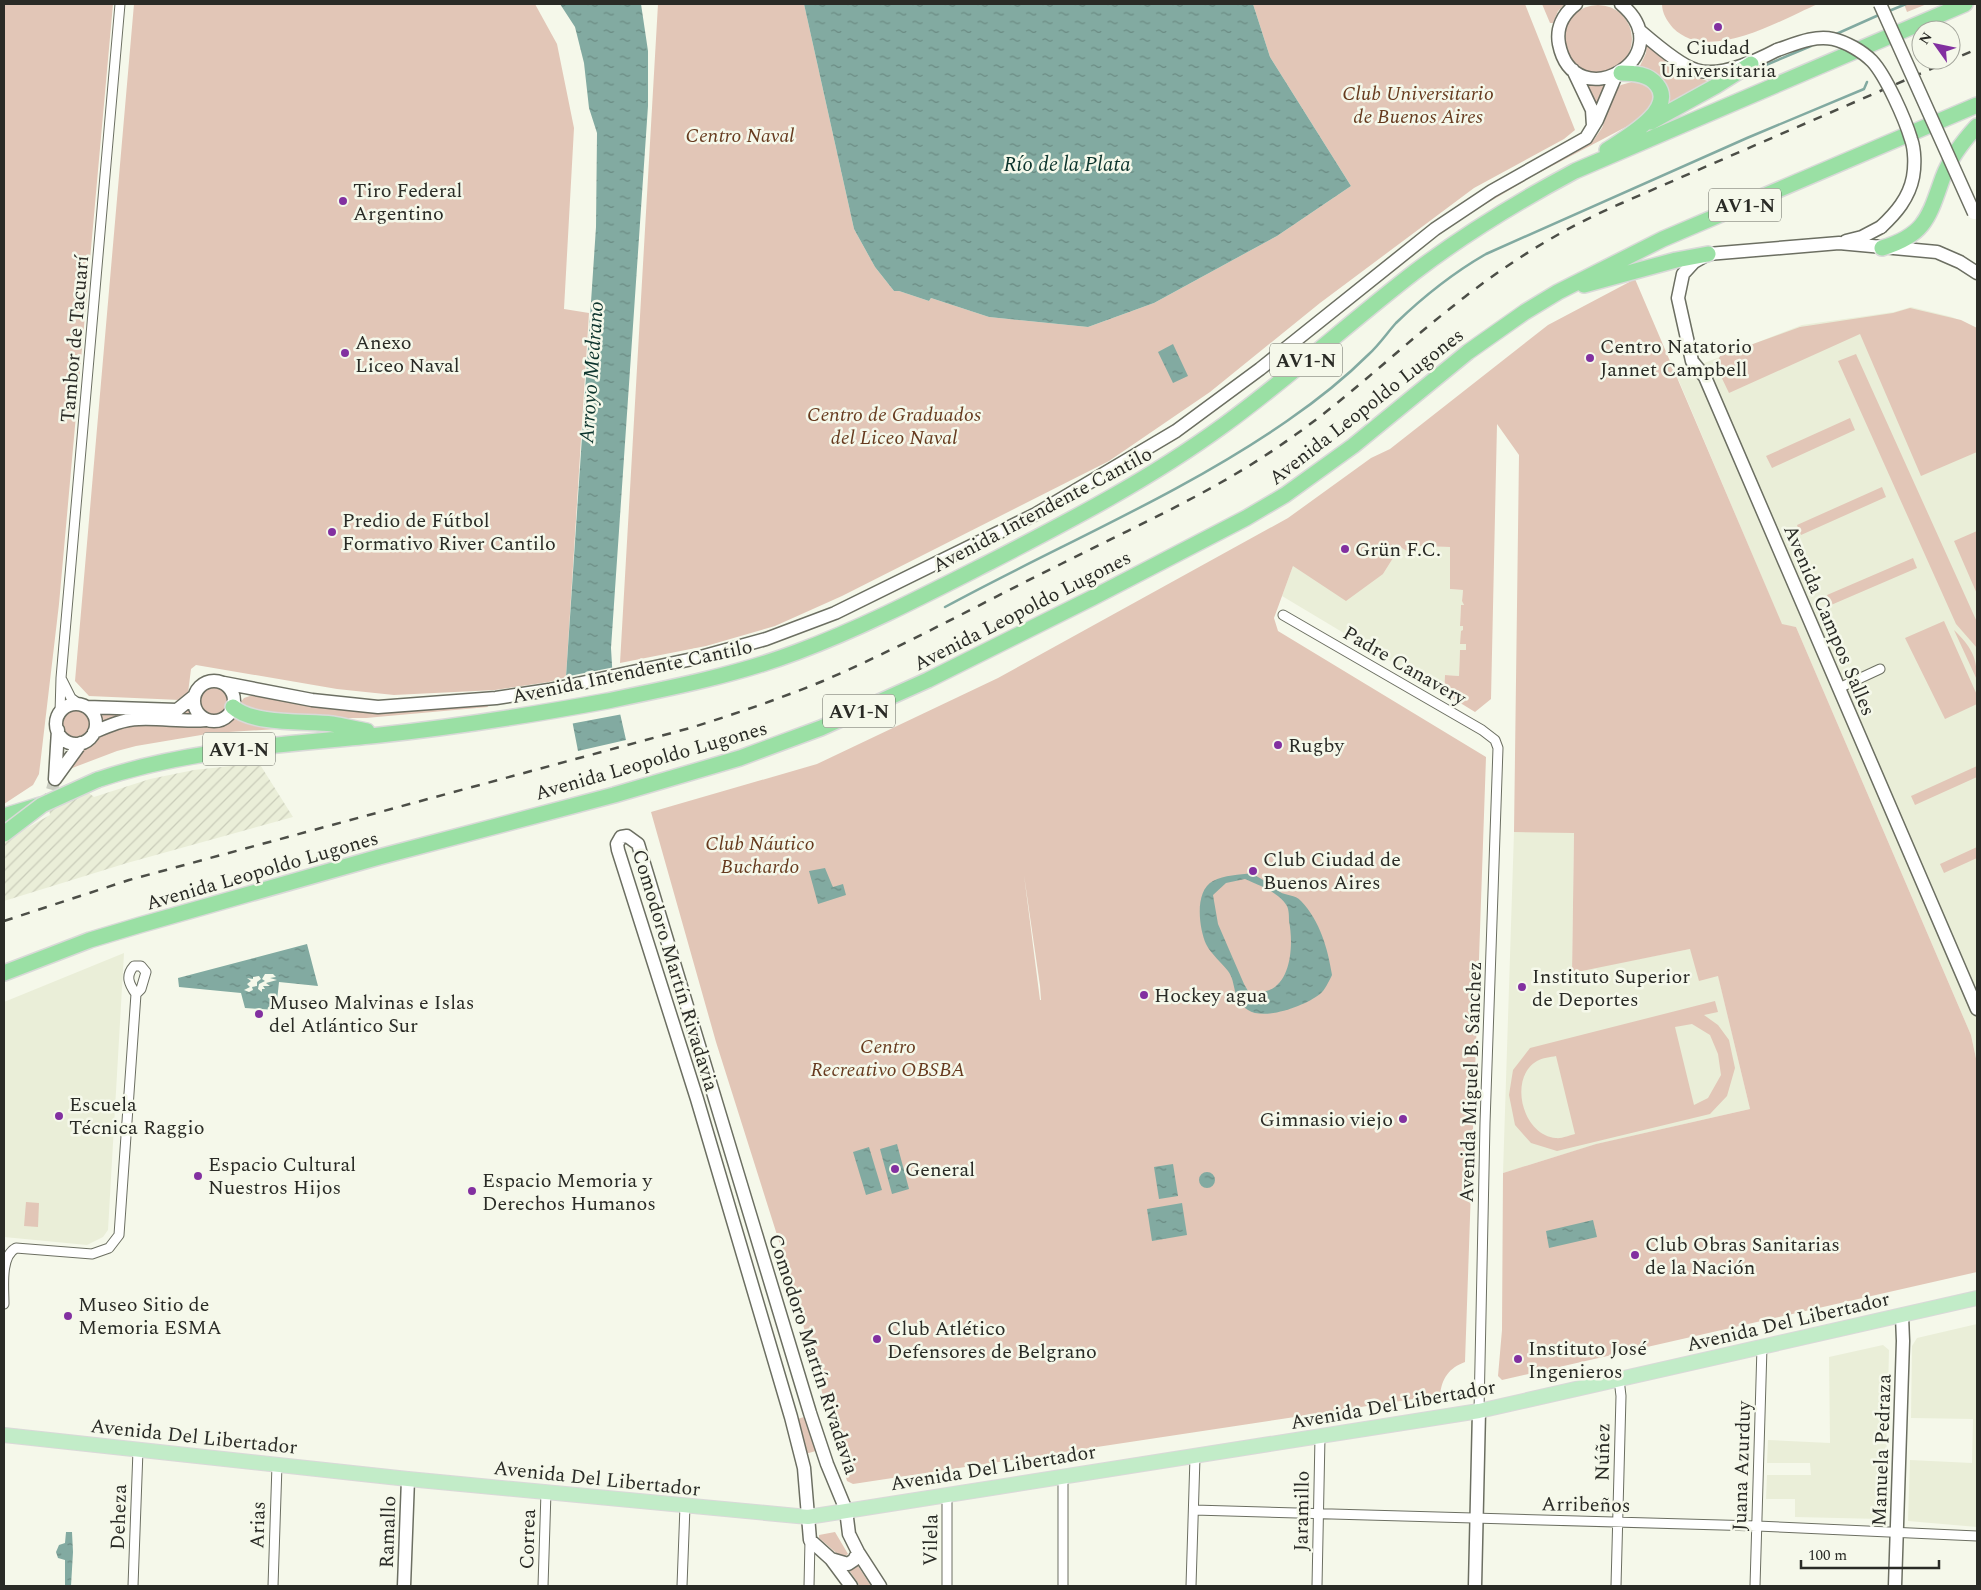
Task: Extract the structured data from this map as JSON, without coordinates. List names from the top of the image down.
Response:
{
  "streets": {
    "highway": ["AV1-N", "Avenida Leopoldo Lugones", "Avenida Intendente Cantilo"],
    "main road": ["Avenida Del Libertador"],
    "street": [
      "Tambor de Tacuarí",
      "Avenida Campos Salles",
      "Padre Canavery",
      "Comodoro Martín Rivadavia",
      "Avenida Miguel B. Sánchez",
      "Manuela Pedraza",
      "Núñez",
      "Juana Azurduy",
      "Arribeños",
      "Jaramillo",
      "Deheza",
      "Arias",
      "Ramallo",
      "Correa",
      "Vilela"
    ]
  },
  "crossings": [
    ["Padre Canavery", "Avenida Miguel B. Sánchez"],
    ["Comodoro Martín Rivadavia", "Avenida Del Libertador"],
    ["Avenida Miguel B. Sánchez", "Avenida Del Libertador"],
    ["Avenida Del Libertador", "Manuela Pedraza"],
    ["Avenida Del Libertador", "Núñez"],
    ["Avenida Del Libertador", "Juana Azurduy"],
    ["Avenida Del Libertador", "Jaramillo"],
    ["Avenida Del Libertador", "Deheza"],
    ["Avenida Del Libertador", "Arias"],
    ["Avenida Del Libertador", "Ramallo"],
    ["Avenida Del Libertador", "Correa"],
    ["Avenida Del Libertador", "Vilela"],
    ["Manuela Pedraza", "Arribeños"],
    ["Núñez", "Arribeños"],
    ["Juana Azurduy", "Arribeños"],
    ["Arribeños", "Jaramillo"]
  ],
  "water": ["Río de la Plata", "Arroyo Medrano"],
  "parks": [
    "Club Universitario de Buenos Aires",
    "Centro Naval",
    "Centro de Graduados del Liceo Naval",
    "Club Náutico Buchardo",
    "Centro Recreativo OBSBA"
  ],
  "places": [
    "Ciudad Universitaria",
    "Tiro Federal Argentino",
    "Anexo Liceo Naval",
    "Centro Natatorio Jannet Campbell",
    "Predio de Fútbol Formativo River Cantilo",
    "Grün F.C.",
    "Rugby",
    "Club Ciudad de Buenos Aires",
    "Instituto Superior de Deportes",
    "Hockey agua",
    "Museo Malvinas e Islas del Atlántico Sur",
    "Escuela Técnica Raggio",
    "Gimnasio viejo",
    "General",
    "Espacio Cultural Nuestros Hijos",
    "Espacio Memoria y Derechos Humanos",
    "Club Obras Sanitarias de la Nación",
    "Museo Sitio de Memoria ESMA",
    "Club Atlético Defensores de Belgrano",
    "Instituto José Ingenieros"
  ],
  "scale_bar": "100 m",
  "north": "top left"
}
